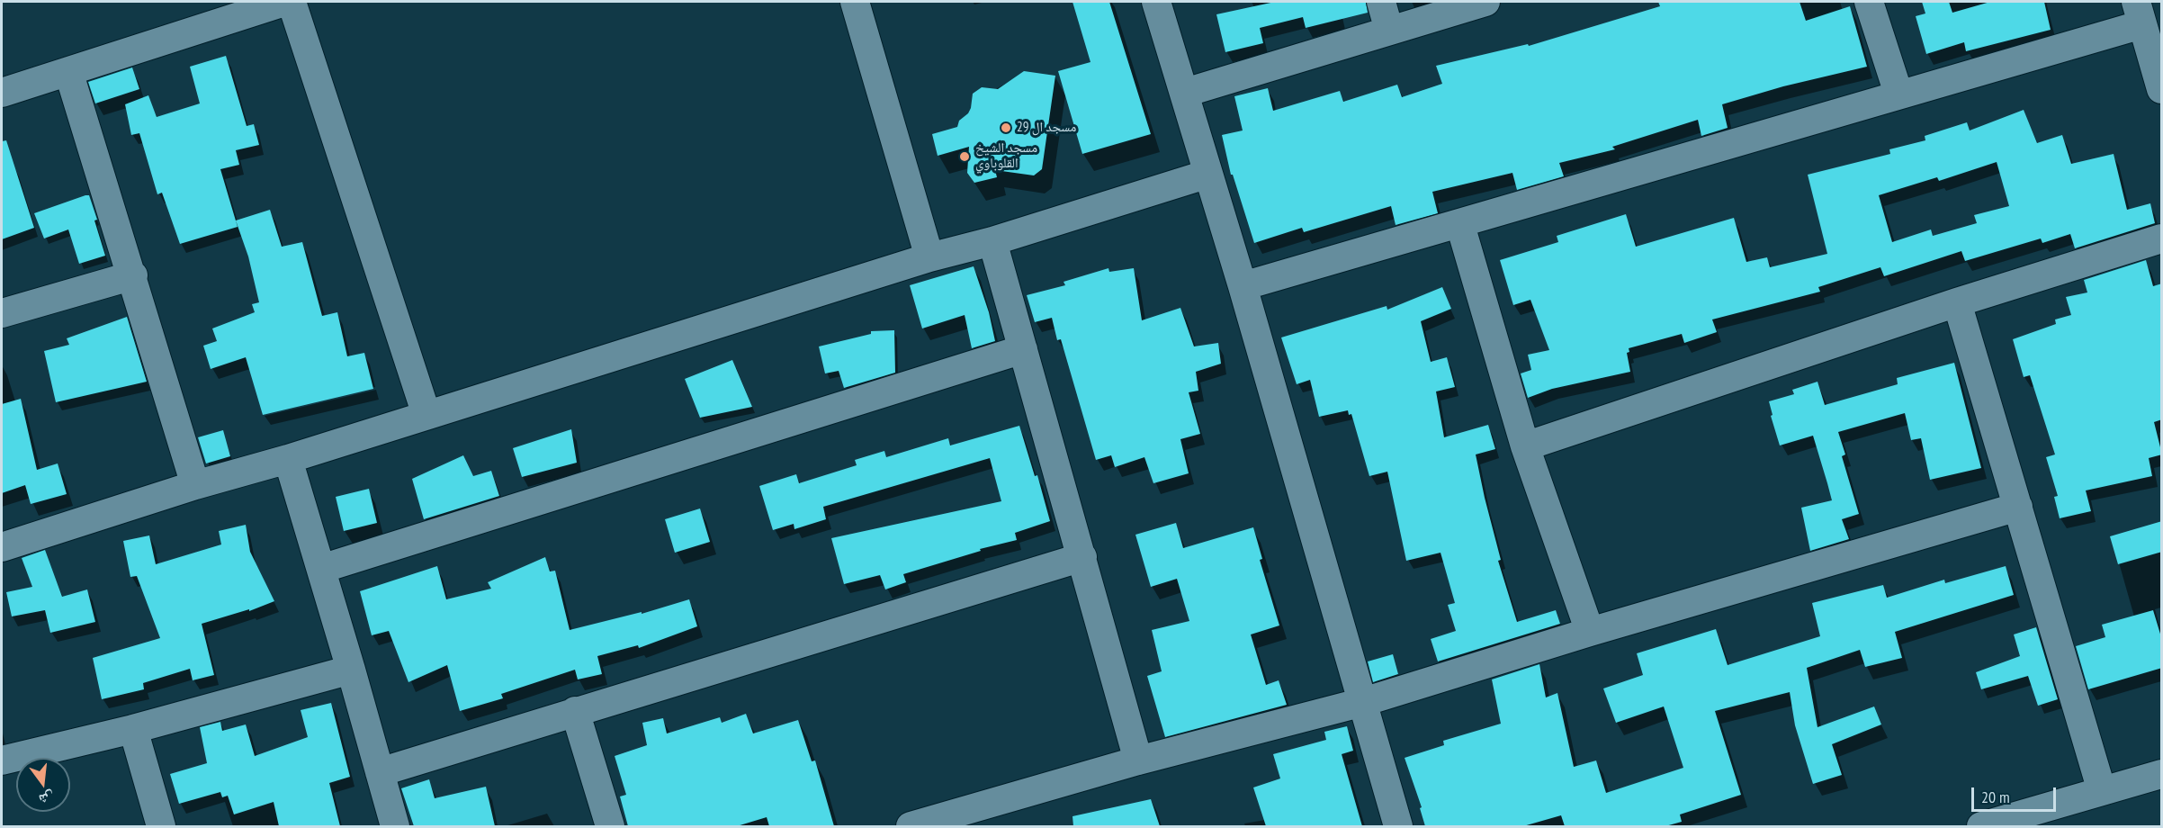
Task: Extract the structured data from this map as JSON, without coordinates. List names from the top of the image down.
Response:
{
  "places": ["مسجد ال 29", "مسجد الشيخ القلوباوي"],
  "scale_bar": "20 m",
  "north": "bottom"
}
